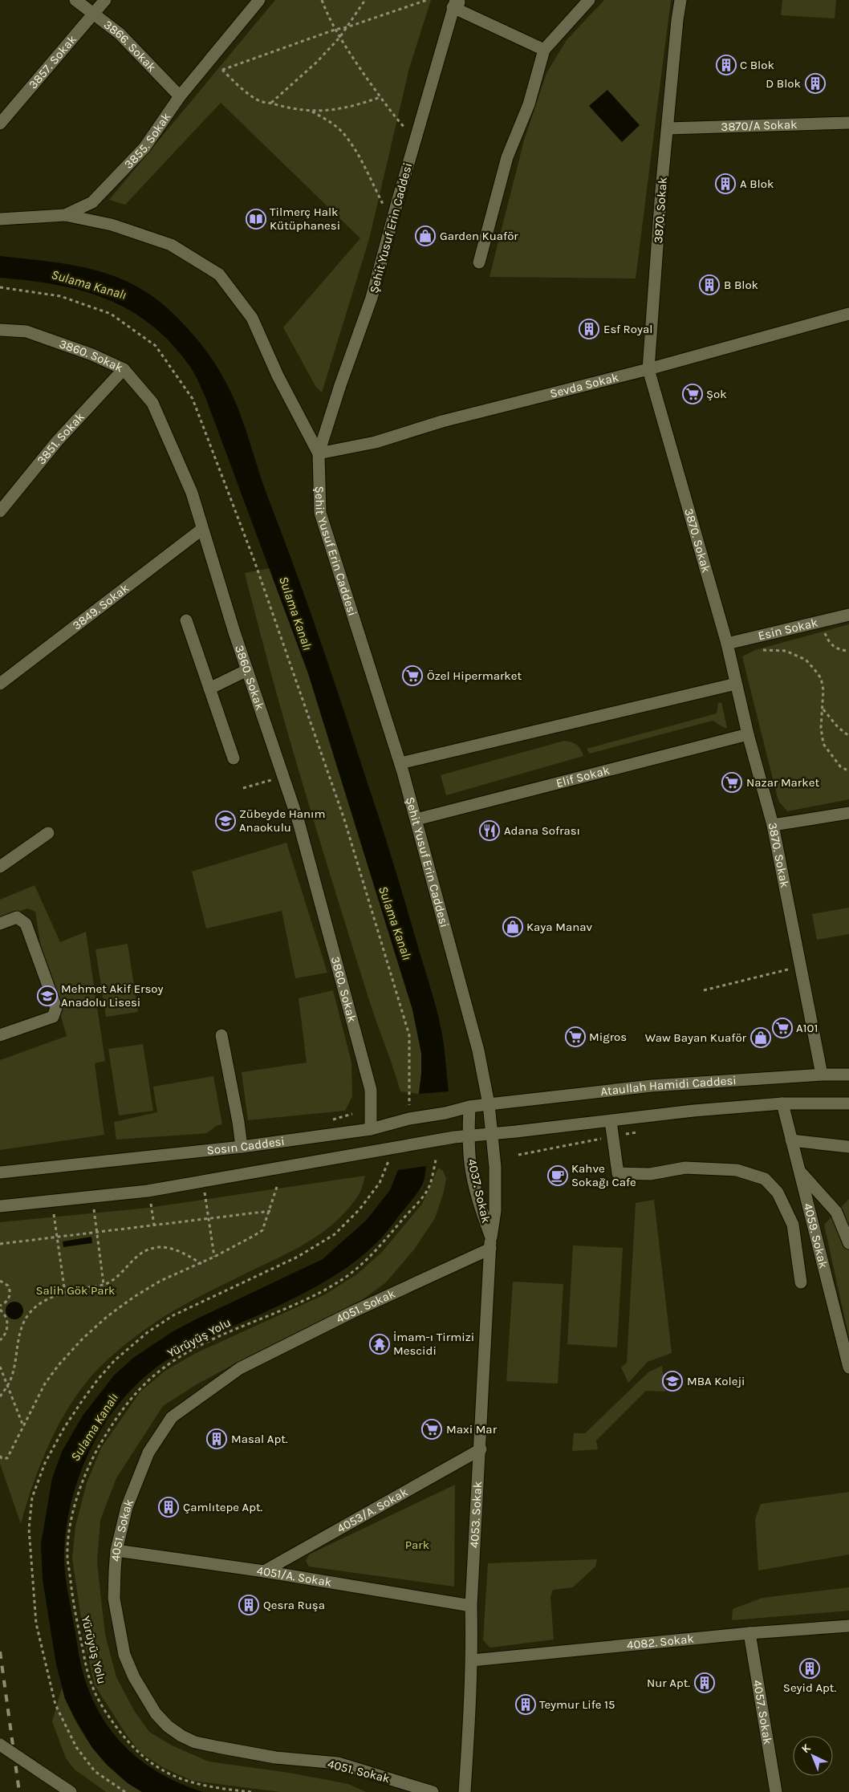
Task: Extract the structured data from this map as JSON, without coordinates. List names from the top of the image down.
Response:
{
  "streets": {
    "street": [
      "3866. Sokak",
      "3857. Sokak",
      "3870/A Sokak",
      "3855. Sokak",
      "3870. Sokak",
      "Şehit Yusuf Erin Caddesi",
      "3860. Sokak",
      "Sevda Sokak",
      "3851. Sokak",
      "3849. Sokak",
      "Esin Sokak",
      "Elif Sokak",
      "Ataullah Hamidi Caddesi",
      "Sosın Caddesi",
      "4037. Sokak",
      "4059. Sokak",
      "4051. Sokak",
      "4053/A. Sokak",
      "4053. Sokak",
      "4051/A. Sokak",
      "4082. Sokak",
      "4057. Sokak"
    ],
    "path": ["Yürüyüş Yolu"]
  },
  "crossings": [
    ["3866. Sokak", "3857. Sokak"],
    ["3866. Sokak", "3855. Sokak"],
    ["3870/A Sokak", "3870. Sokak"],
    ["3870. Sokak", "Sevda Sokak"],
    ["3870. Sokak", "Esin Sokak"],
    ["3870. Sokak", "Elif Sokak"],
    ["3870. Sokak", "Ataullah Hamidi Caddesi"],
    ["Şehit Yusuf Erin Caddesi", "Sevda Sokak"],
    ["Şehit Yusuf Erin Caddesi", "Elif Sokak"],
    ["Şehit Yusuf Erin Caddesi", "Ataullah Hamidi Caddesi"],
    ["Şehit Yusuf Erin Caddesi", "Sosın Caddesi"],
    ["Şehit Yusuf Erin Caddesi", "4037. Sokak"],
    ["3860. Sokak", "3851. Sokak"],
    ["3860. Sokak", "3849. Sokak"],
    ["3860. Sokak", "Sosın Caddesi"],
    ["Ataullah Hamidi Caddesi", "Sosın Caddesi"],
    ["Ataullah Hamidi Caddesi", "4037. Sokak"],
    ["Sosın Caddesi", "4037. Sokak"],
    ["4037. Sokak", "4051. Sokak"],
    ["4037. Sokak", "4053. Sokak"],
    ["4051. Sokak", "4053. Sokak"],
    ["4051. Sokak", "4051/A. Sokak"],
    ["4053/A. Sokak", "4053. Sokak"],
    ["4053/A. Sokak", "4051/A. Sokak"],
    ["4053. Sokak", "4051/A. Sokak"],
    ["4053. Sokak", "4082. Sokak"],
    ["4082. Sokak", "4057. Sokak"]
  ],
  "water": ["Sulama Kanalı"],
  "parks": ["Salih Gök Park", "Park"],
  "places": {
    "building": [
      "C Blok",
      "D Blok",
      "A Blok",
      "B Blok",
      "Esf Royal",
      "Masal Apt.",
      "Çamlıtepe Apt.",
      "Qesra Ruşa",
      "Seyid Apt.",
      "Nur Apt.",
      "Teymur Life 15"
    ],
    "library": ["Tilmerç Halk Kütüphanesi"],
    "shop": ["Garden Kuaför", "Kaya Manav", "Waw Bayan Kuaför"],
    "supermarket": [
      "Şok",
      "Özel Hipermarket",
      "Nazar Market",
      "A101",
      "Migros",
      "Maxi Mar"
    ],
    "school or university": ["Zübeyde Hanım Anaokulu", "Mehmet Akif Ersoy Anadolu Lisesi", "MBA Koleji"],
    "restaurant": ["Adana Sofrası"],
    "cafe": ["Kahve Sokağı Cafe"],
    "temple": ["İmam-ı Tirmizi Mescidi"]
  },
  "north": "top left"
}
